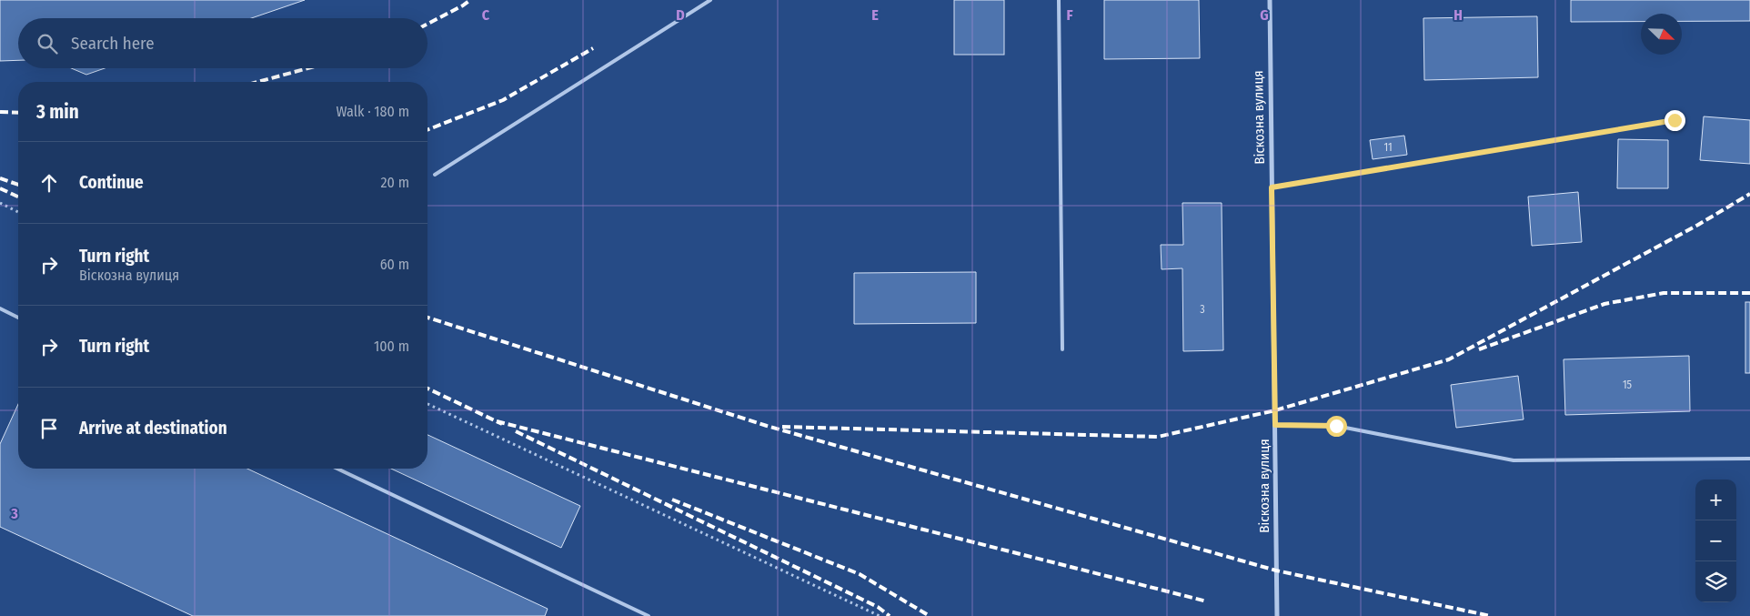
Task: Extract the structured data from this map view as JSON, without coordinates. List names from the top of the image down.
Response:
{
  "streets": {
    "street": ["Віскозна вулиця"]
  },
  "house_numbers": ["11", "3", "15"],
  "north": "bottom right",
  "page": {
    "search": "Search here",
    "heading": ["3 min", "Walk · 180 m"],
    "list": [
      ["Continue", "20 m"],
      ["Turn right", "Віскозна вулиця", "60 m"],
      ["Turn right", "100 m"],
      "Arrive at destination"
    ],
    "map_buttons": ["+", "−"]
  },
  "grid": {
    "columns": [
      "C",
      "D",
      "E",
      "F",
      "G",
      "H"
    ],
    "rows": ["3"]
  }
}
